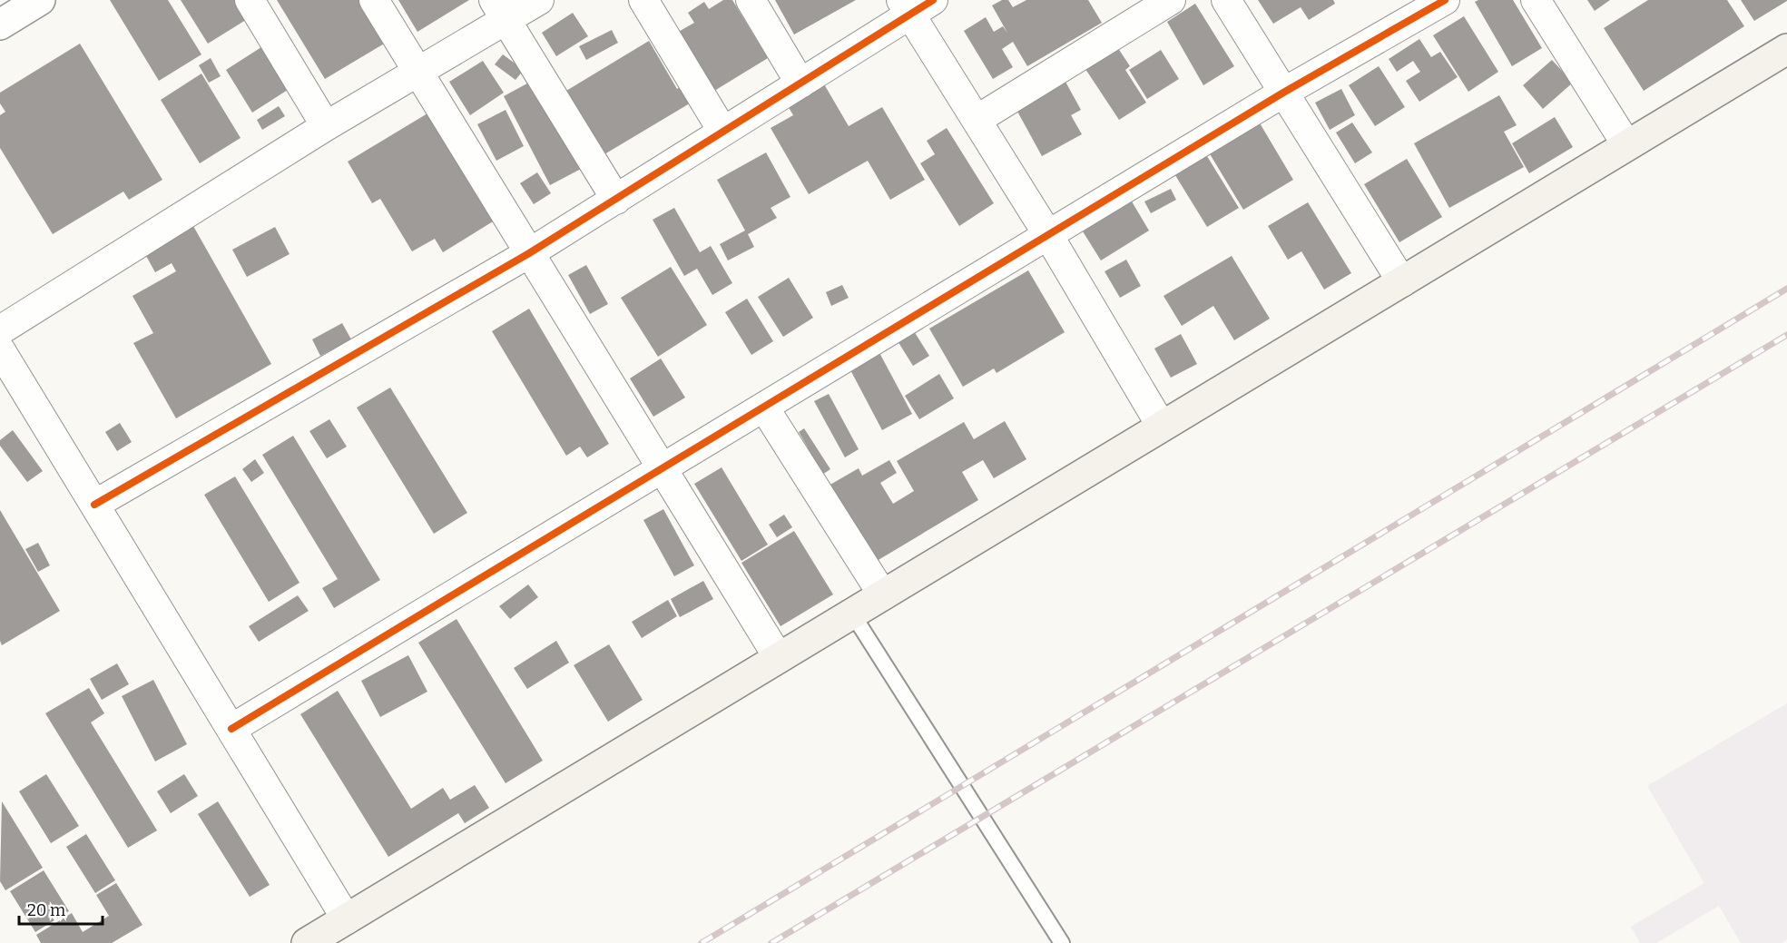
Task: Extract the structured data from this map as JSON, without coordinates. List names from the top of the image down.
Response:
{
  "scale_bar": "20 m"
}
